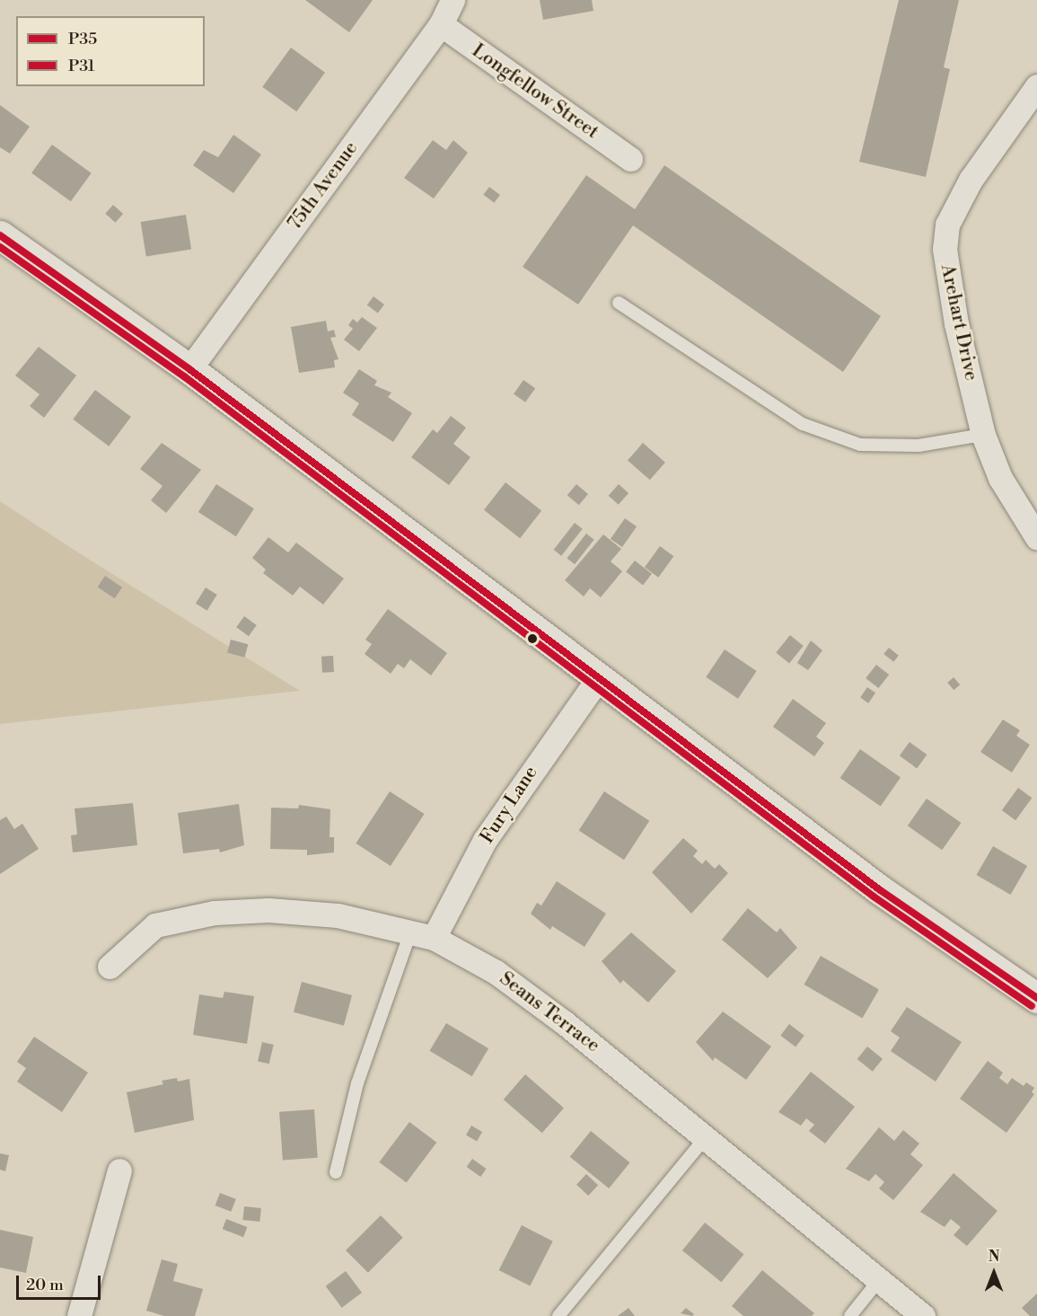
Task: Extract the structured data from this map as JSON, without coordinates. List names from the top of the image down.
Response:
{
  "streets": {
    "street": [
      "Longfellow Street",
      "75th Avenue",
      "Arehart Drive",
      "Fury Lane",
      "Seans Terrace"
    ]
  },
  "crossings": [
    ["Longfellow Street", "75th Avenue"],
    ["Fury Lane", "Seans Terrace"]
  ],
  "lines": ["transit line P35", "transit line P31"],
  "legend": ["P35", "P31"],
  "scale_bar": "20 m",
  "north": "top"
}
